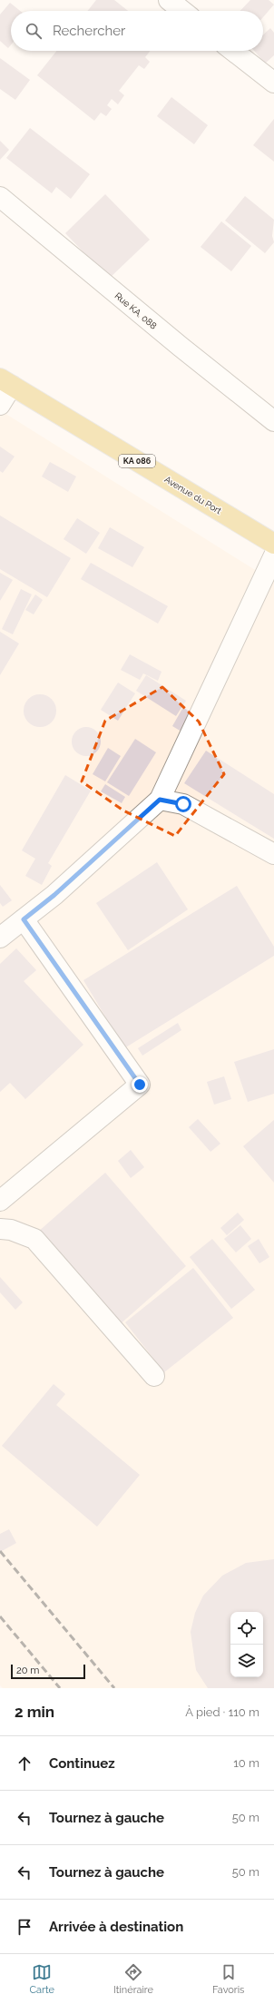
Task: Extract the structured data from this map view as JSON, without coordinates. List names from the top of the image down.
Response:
{
  "streets": {
    "main road": ["KA 086", "Avenue du Port"],
    "street": ["Rue KA. 088"]
  },
  "scale_bar": "20 m",
  "page": {
    "search": "Rechercher",
    "scale": "20 m",
    "heading": ["2 min", "À pied · 110 m"],
    "list": [
      ["Continuez", "10 m"],
      ["Tournez à gauche", "50 m"],
      ["Tournez à gauche", "50 m"],
      "Arrivée à destination"
    ],
    "nav": ["Carte", "Itinéraire", "Favoris"]
  }
}
